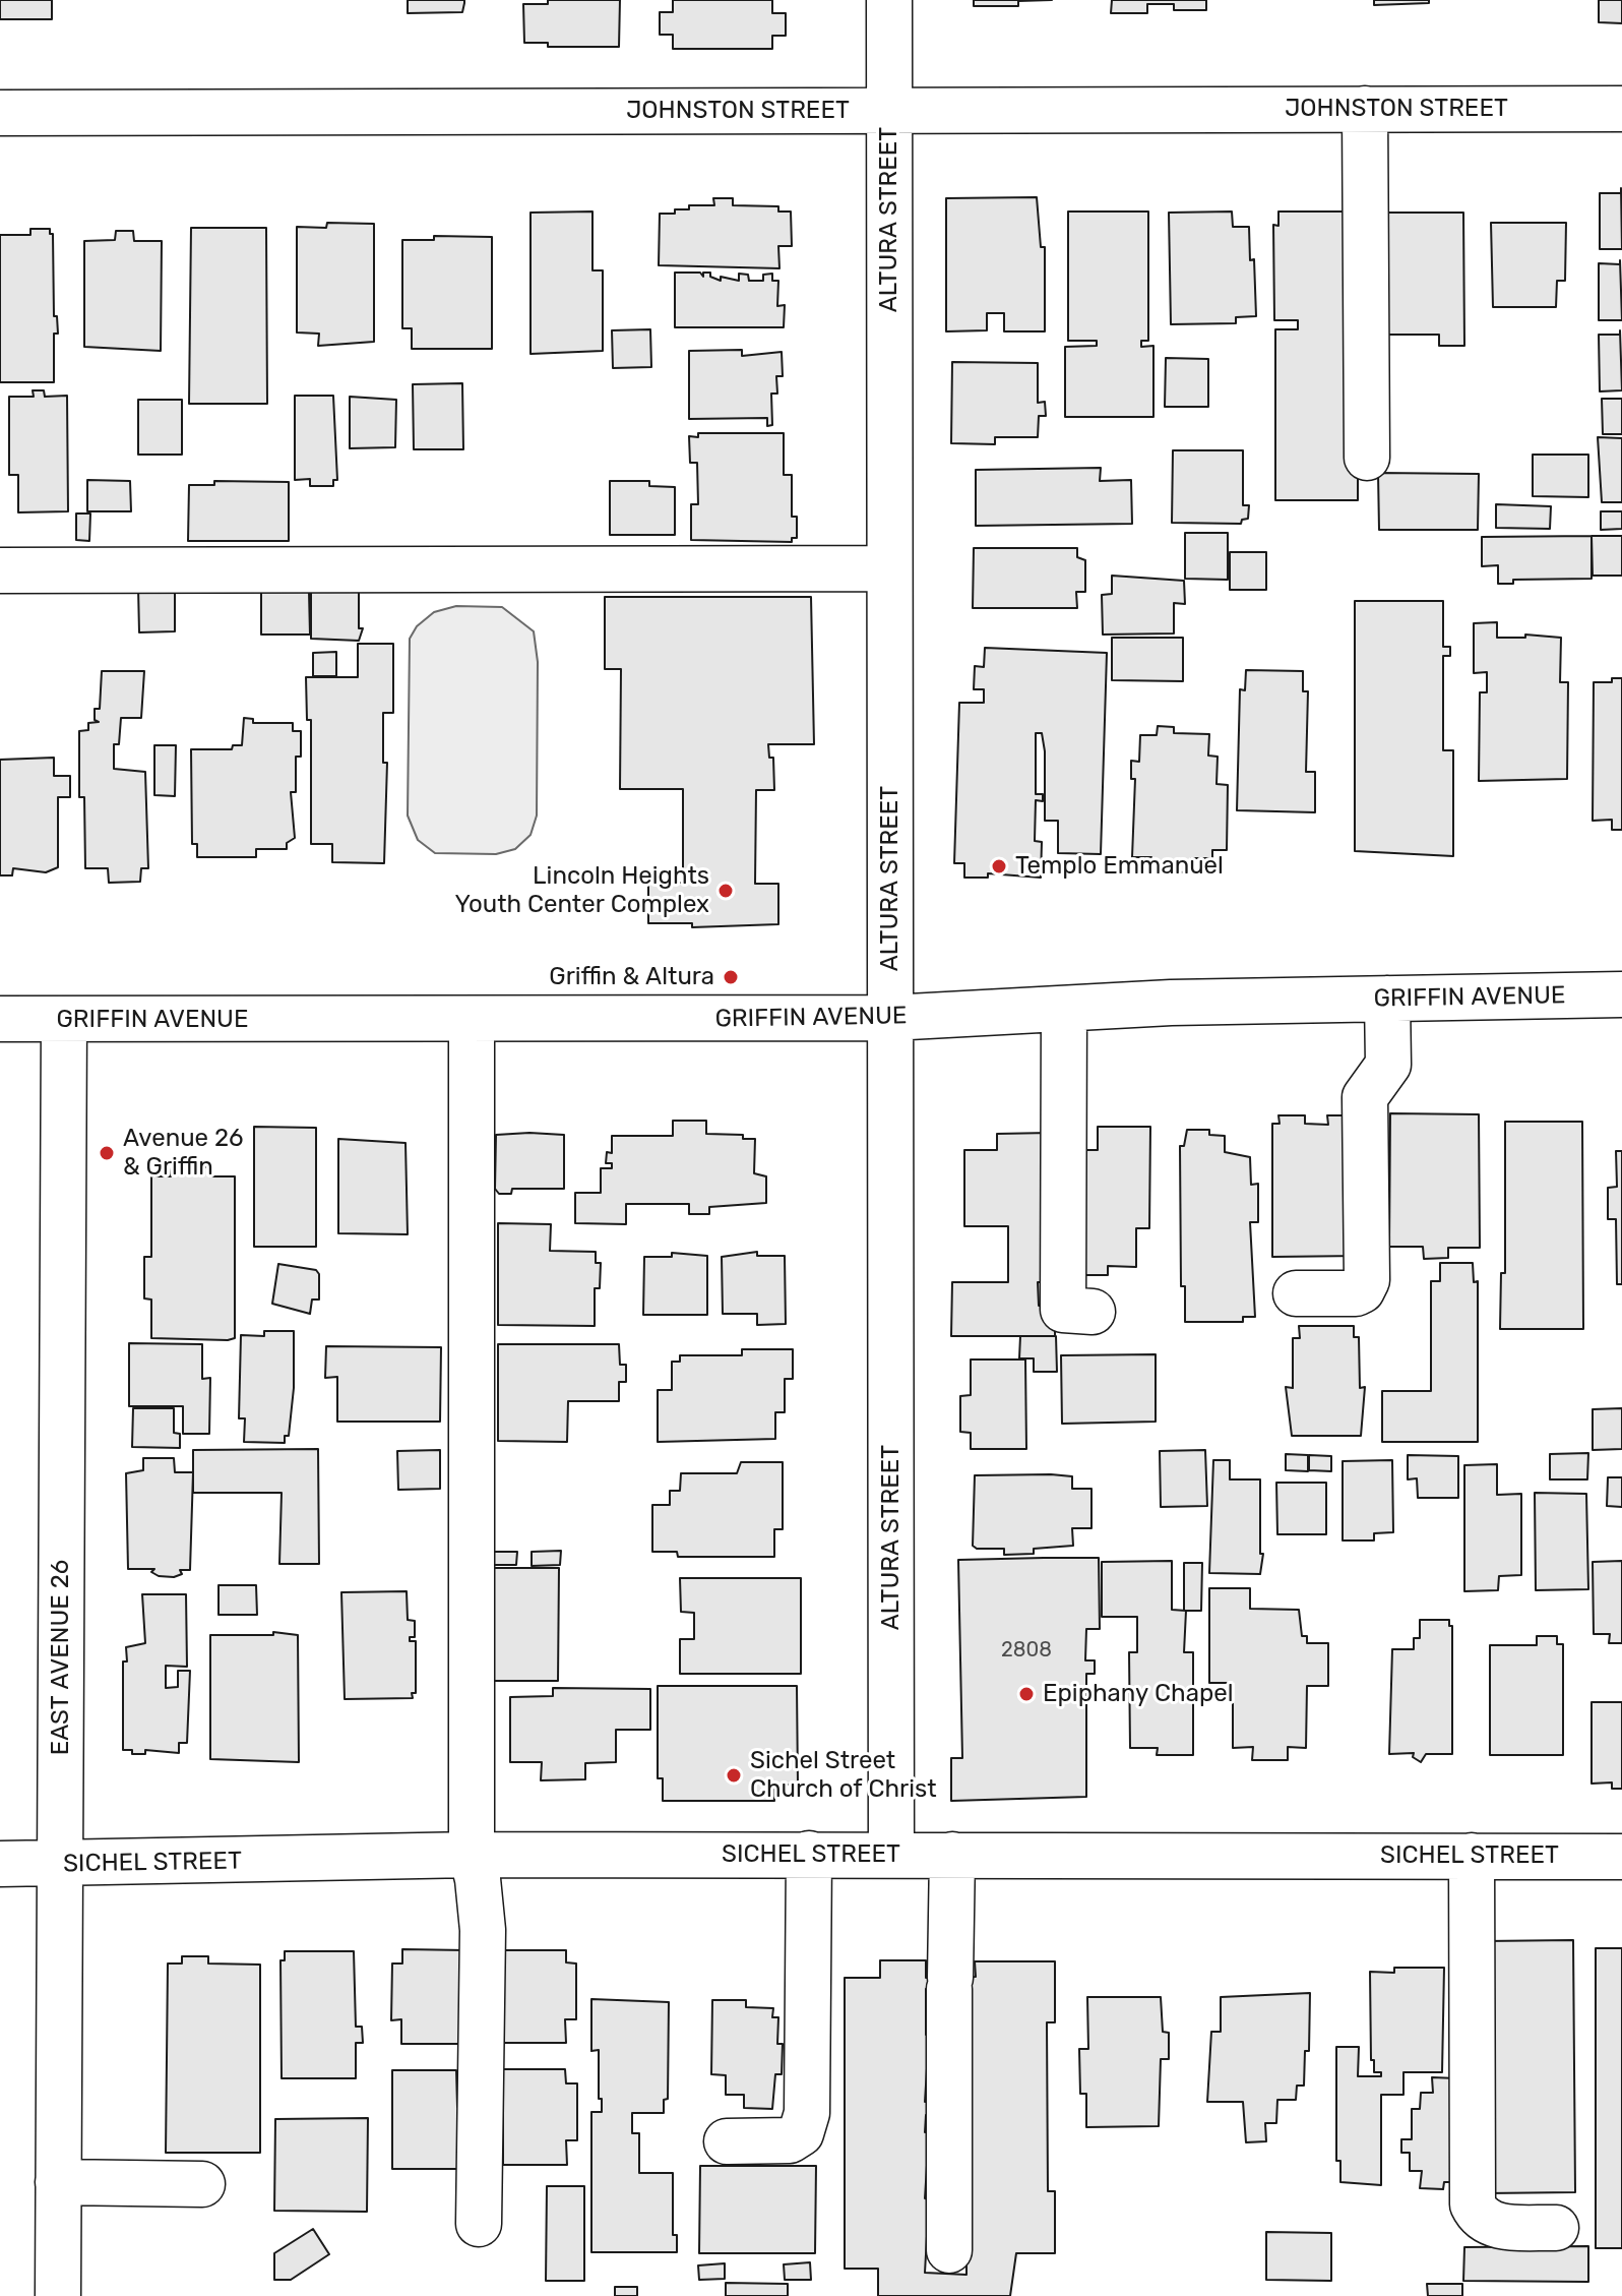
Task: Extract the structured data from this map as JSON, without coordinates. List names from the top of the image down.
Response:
{
  "streets": {
    "street": [
      "JOHNSTON STREET",
      "ALTURA STREET",
      "GRIFFIN AVENUE",
      "EAST AVENUE 26",
      "SICHEL STREET"
    ]
  },
  "crossings": [
    ["JOHNSTON STREET", "ALTURA STREET"],
    ["ALTURA STREET", "GRIFFIN AVENUE"],
    ["ALTURA STREET", "SICHEL STREET"],
    ["GRIFFIN AVENUE", "EAST AVENUE 26"],
    ["EAST AVENUE 26", "SICHEL STREET"]
  ],
  "places": [
    "Templo Emmanuel",
    "Lincoln Heights Youth Center Complex",
    "Griffin & Altura",
    "Avenue 26 & Griffin",
    "Epiphany Chapel",
    "Sichel Street Church of Christ"
  ],
  "house_numbers": ["2808"]
}
